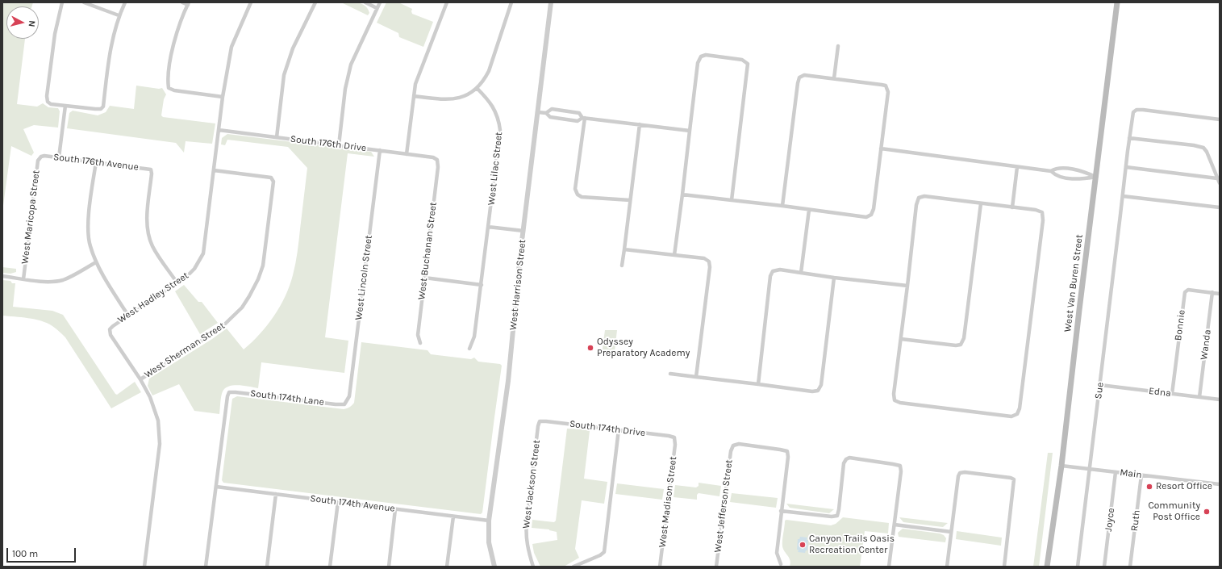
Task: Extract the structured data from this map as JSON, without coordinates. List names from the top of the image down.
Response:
{
  "streets": {
    "main road": ["West Van Buren Street"],
    "street": [
      "South 176th Drive",
      "South 176th Avenue",
      "West Lilac Street",
      "West Maricopa Street",
      "West Buchanan Street",
      "West Lincoln Street",
      "West Harrison Street",
      "West Hadley Street",
      "Bonnie",
      "Wanda",
      "West Sherman Street",
      "Sue",
      "Edna",
      "South 174th Lane",
      "South 174th Drive",
      "Main",
      "West Jackson Street",
      "West Madison Street",
      "South 174th Avenue",
      "West Jefferson Street",
      "Joyce",
      "Ruth"
    ]
  },
  "crossings": [
    ["South 176th Drive", "West Buchanan Street"],
    ["South 176th Drive", "West Lincoln Street"],
    ["South 176th Drive", "West Hadley Street"],
    ["South 176th Avenue", "West Maricopa Street"],
    ["South 176th Avenue", "West Hadley Street"],
    ["West Lincoln Street", "South 174th Lane"],
    ["West Van Buren Street", "Main"],
    ["West Harrison Street", "South 174th Avenue"],
    ["West Hadley Street", "West Sherman Street"],
    ["Bonnie", "Wanda"],
    ["Bonnie", "Edna"],
    ["Wanda", "Edna"],
    ["Sue", "Edna"],
    ["Sue", "Main"],
    ["South 174th Lane", "South 174th Avenue"],
    ["South 174th Drive", "West Jackson Street"],
    ["South 174th Drive", "West Madison Street"],
    ["Main", "Joyce"],
    ["Main", "Ruth"]
  ],
  "places": [
    "Odyssey Preparatory Academy",
    "Resort Office",
    "Community Post Office",
    "Canyon Trails Oasis Recreation Center"
  ],
  "scale_bar": "100 m",
  "north": "right"
}
